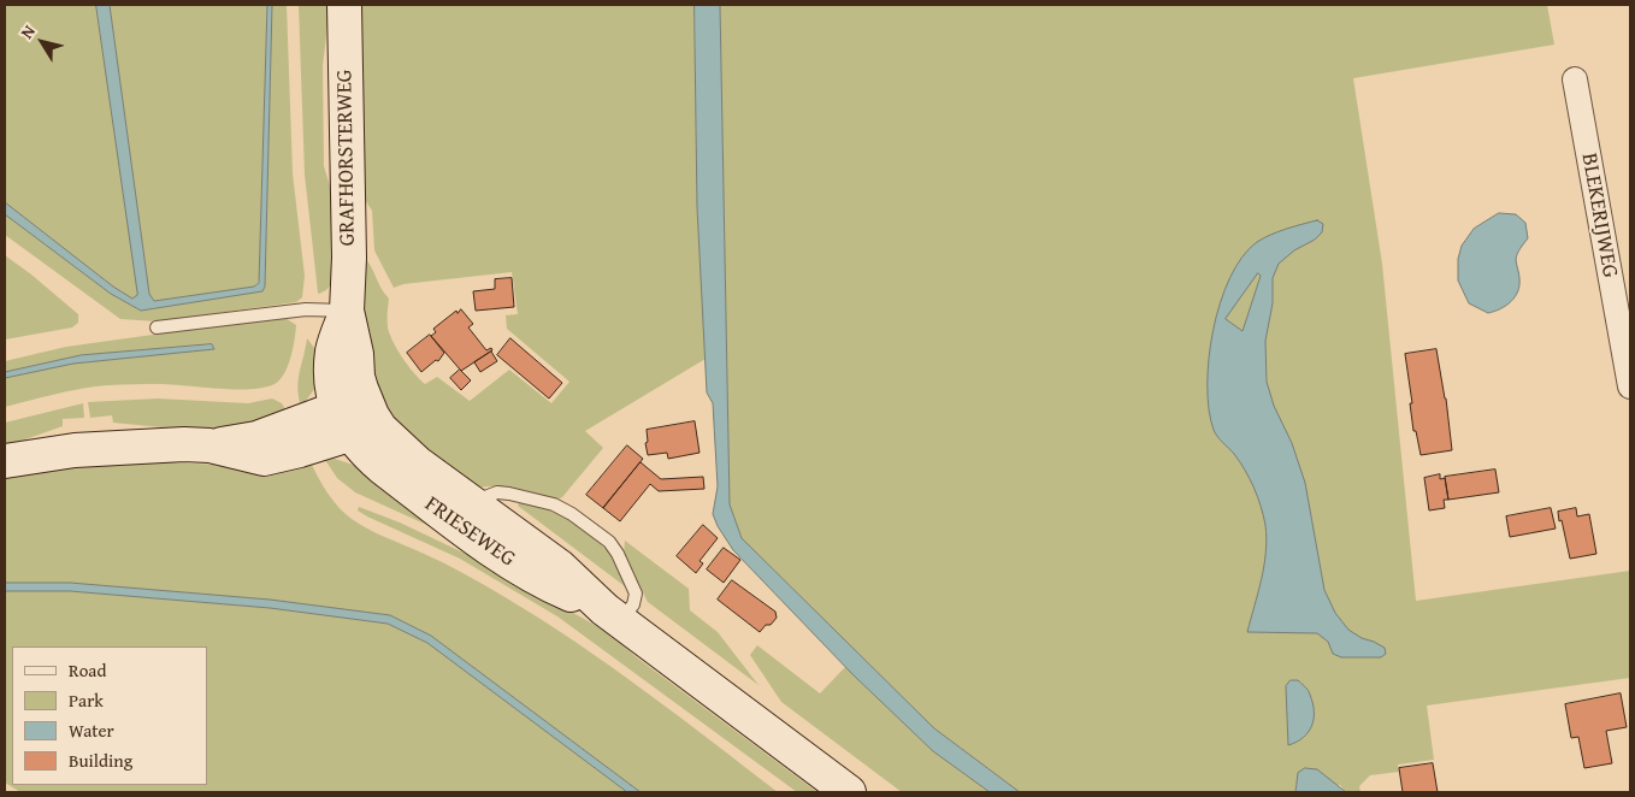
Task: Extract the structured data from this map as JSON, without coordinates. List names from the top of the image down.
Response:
{
  "streets": {
    "main road": ["GRAFHORSTERWEG", "FRIESEWEG"],
    "street": ["BLEKERIJWEG"]
  },
  "crossings": [
    ["GRAFHORSTERWEG", "FRIESEWEG"]
  ],
  "legend": [
    "Road",
    "Park",
    "Water",
    "Building"
  ],
  "north": "top left"
}
